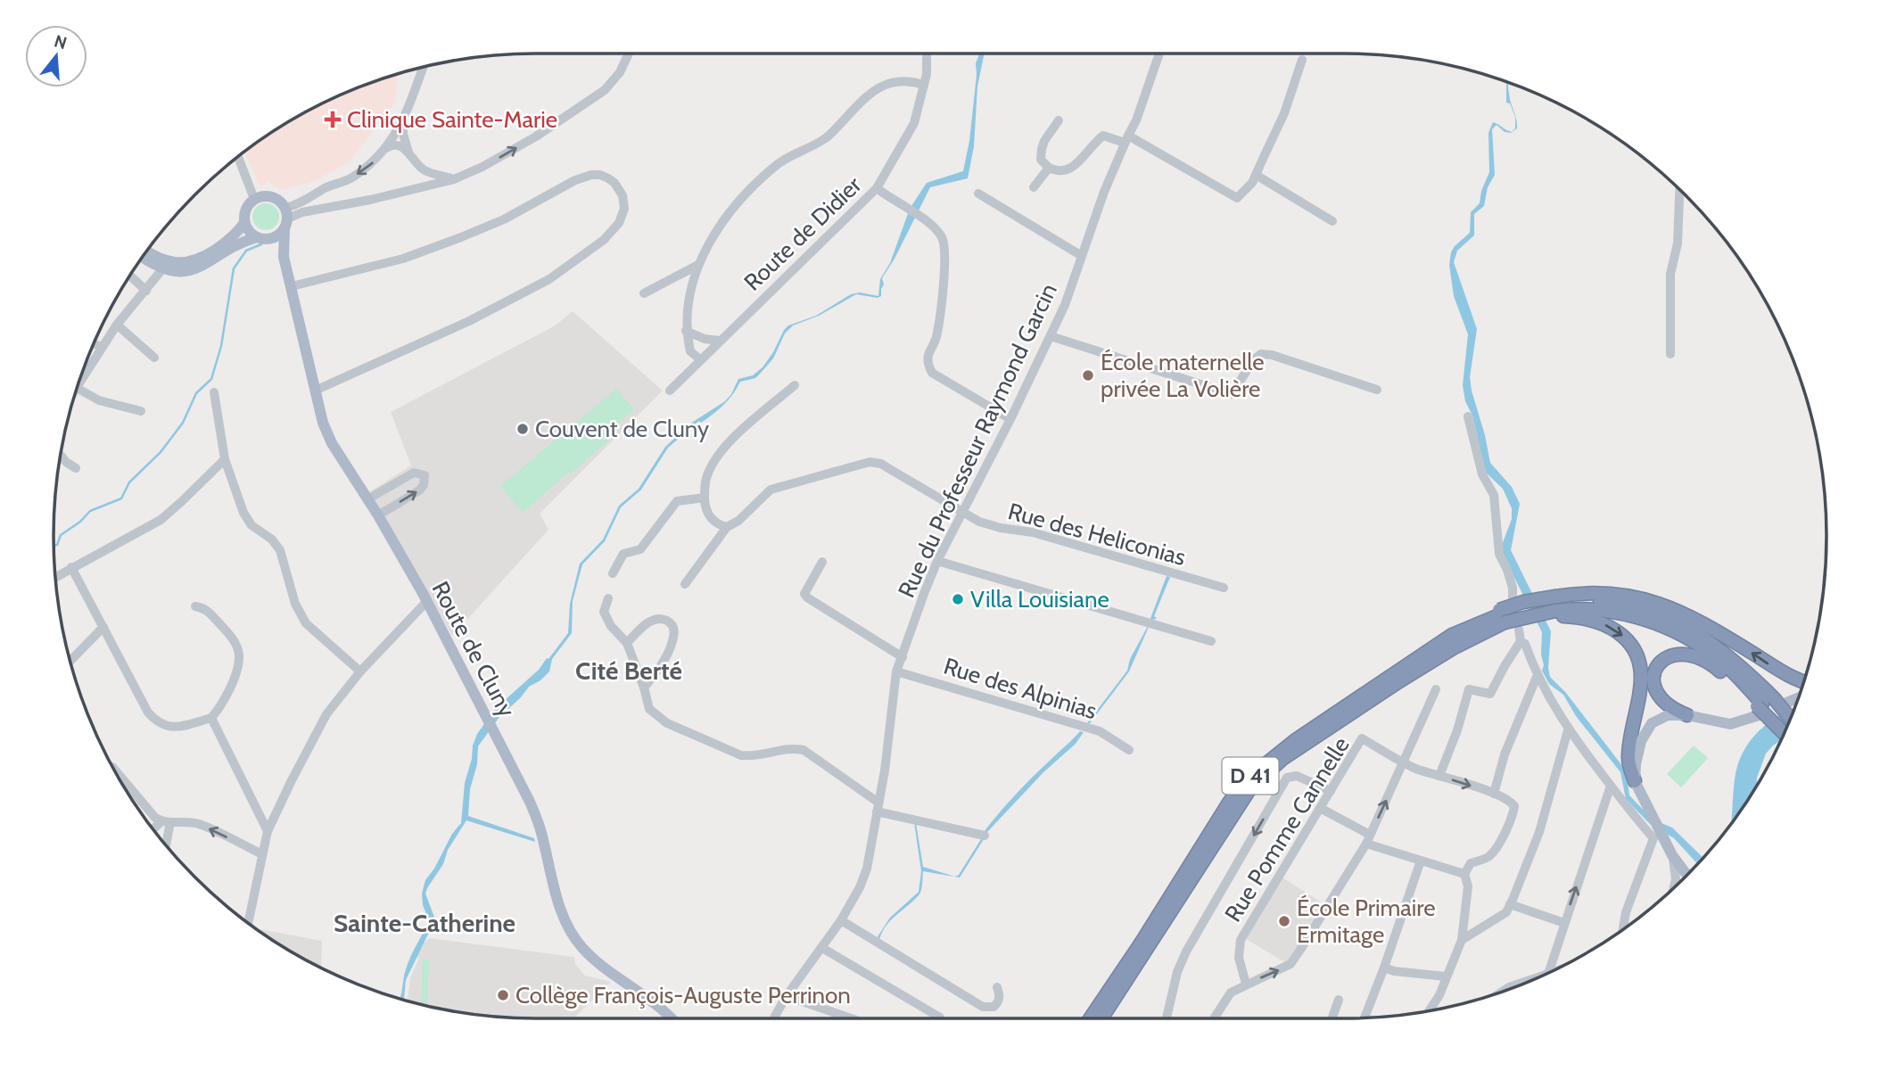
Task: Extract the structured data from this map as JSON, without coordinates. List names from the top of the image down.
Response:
{
  "streets": {
    "highway": ["D 41"],
    "main road": ["Route de Cluny"],
    "street": [
      "Route de Didier",
      "Rue du Professeur Raymond Garcin",
      "Rue des Heliconias",
      "Rue des Alpinias",
      "Rue Pomme Cannelle"
    ]
  },
  "crossings": [
    ["Rue du Professeur Raymond Garcin", "Rue des Heliconias"],
    ["Rue du Professeur Raymond Garcin", "Rue des Alpinias"]
  ],
  "districts": ["Cité Berté", "Sainte-Catherine"],
  "places": {
    "health": ["Clinique Sainte-Marie"],
    "other": [
      "École maternelle privée La Volière",
      "Couvent de Cluny",
      "Villa Louisiane",
      "École Primaire Ermitage",
      "Collège François-Auguste Perrinon"
    ]
  },
  "north": "top"
}
